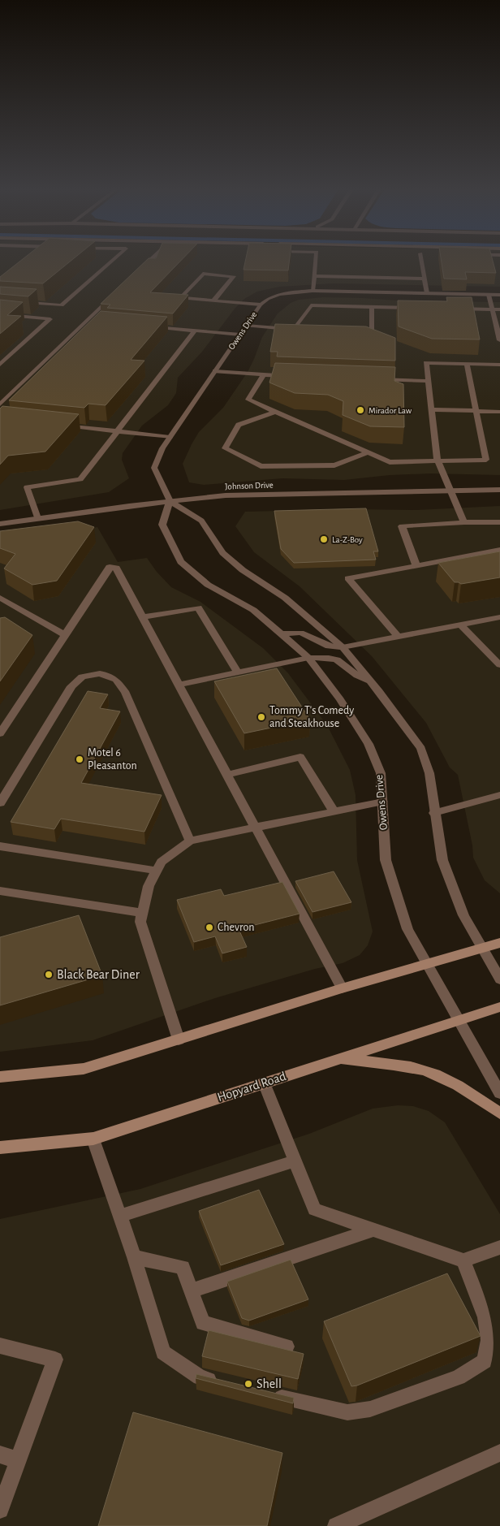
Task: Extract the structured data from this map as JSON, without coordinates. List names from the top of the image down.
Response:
{
  "streets": {
    "main road": ["Hopyard Road"],
    "street": ["Owens Drive", "Johnson Drive"]
  },
  "crossings": [
    ["Owens Drive", "Johnson Drive"],
    ["Owens Drive", "Hopyard Road"]
  ],
  "places": [
    "Mirador Law",
    "La-Z-Boy",
    "Tommy T's Comedy and Steakhouse",
    "Motel 6 Pleasanton",
    "Chevron",
    "Black Bear Diner",
    "Shell"
  ]
}
